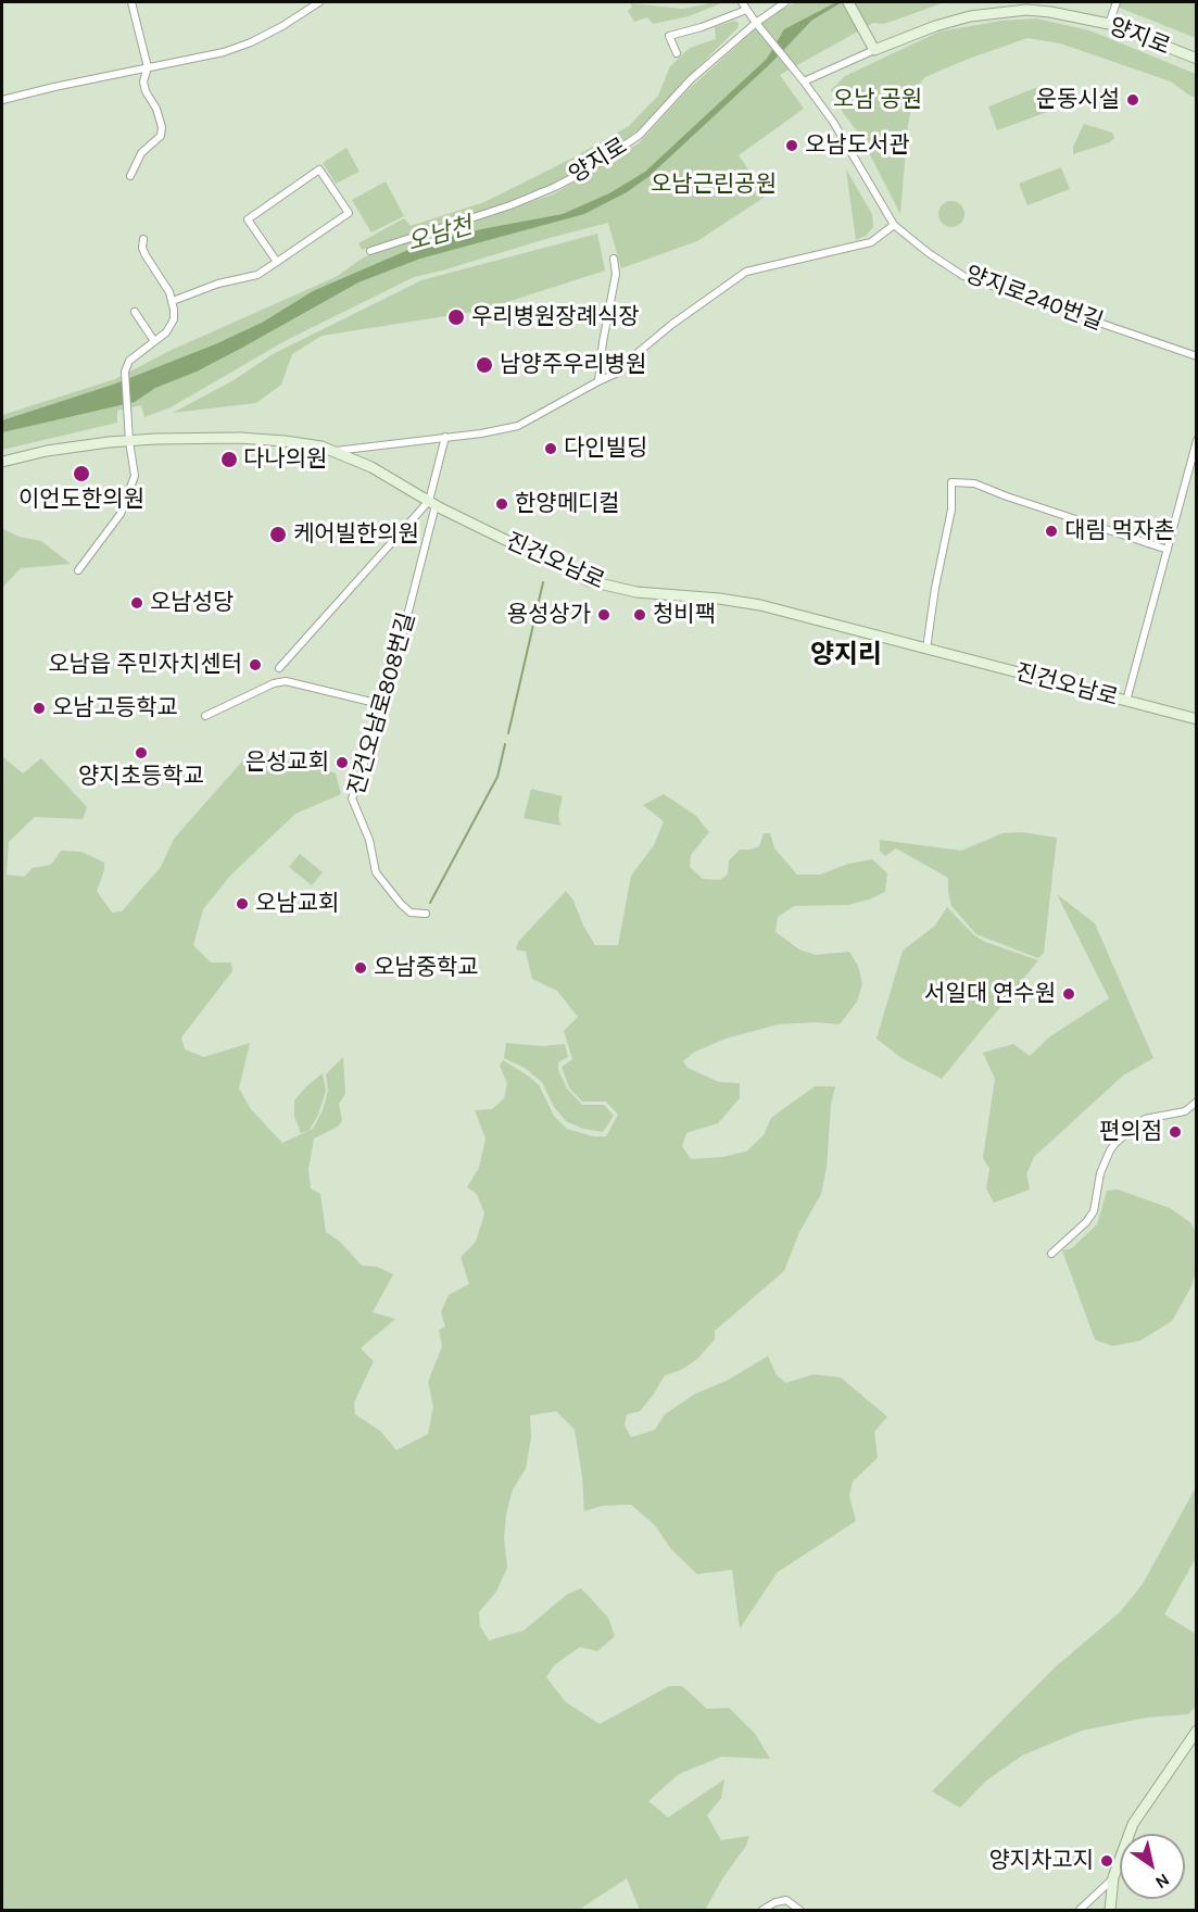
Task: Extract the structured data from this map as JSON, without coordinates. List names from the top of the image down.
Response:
{
  "streets": {
    "main road": ["양지로", "진건오남로"],
    "street": ["양지로240번길", "진건오남로808번길"]
  },
  "crossings": [
    ["양지로", "양지로240번길"],
    ["진건오남로", "진건오남로808번길"]
  ],
  "districts": ["양지리"],
  "water": ["오남천"],
  "parks": ["오남 공원", "오남근린공원"],
  "places": [
    "운동시설",
    "오남도서관",
    "우리병원장례식장",
    "남양주우리병원",
    "다인빌딩",
    "다나의원",
    "이언도한의원",
    "한양메디컬",
    "대림 먹자촌",
    "케어빌한의원",
    "오남성당",
    "용성상가",
    "청비팩",
    "오남읍 주민자치센터",
    "오남고등학교",
    "양지초등학교",
    "은성교회",
    "오남교회",
    "오남중학교",
    "서일대 연수원",
    "편의점",
    "양지차고지"
  ],
  "north": "bottom right"
}
